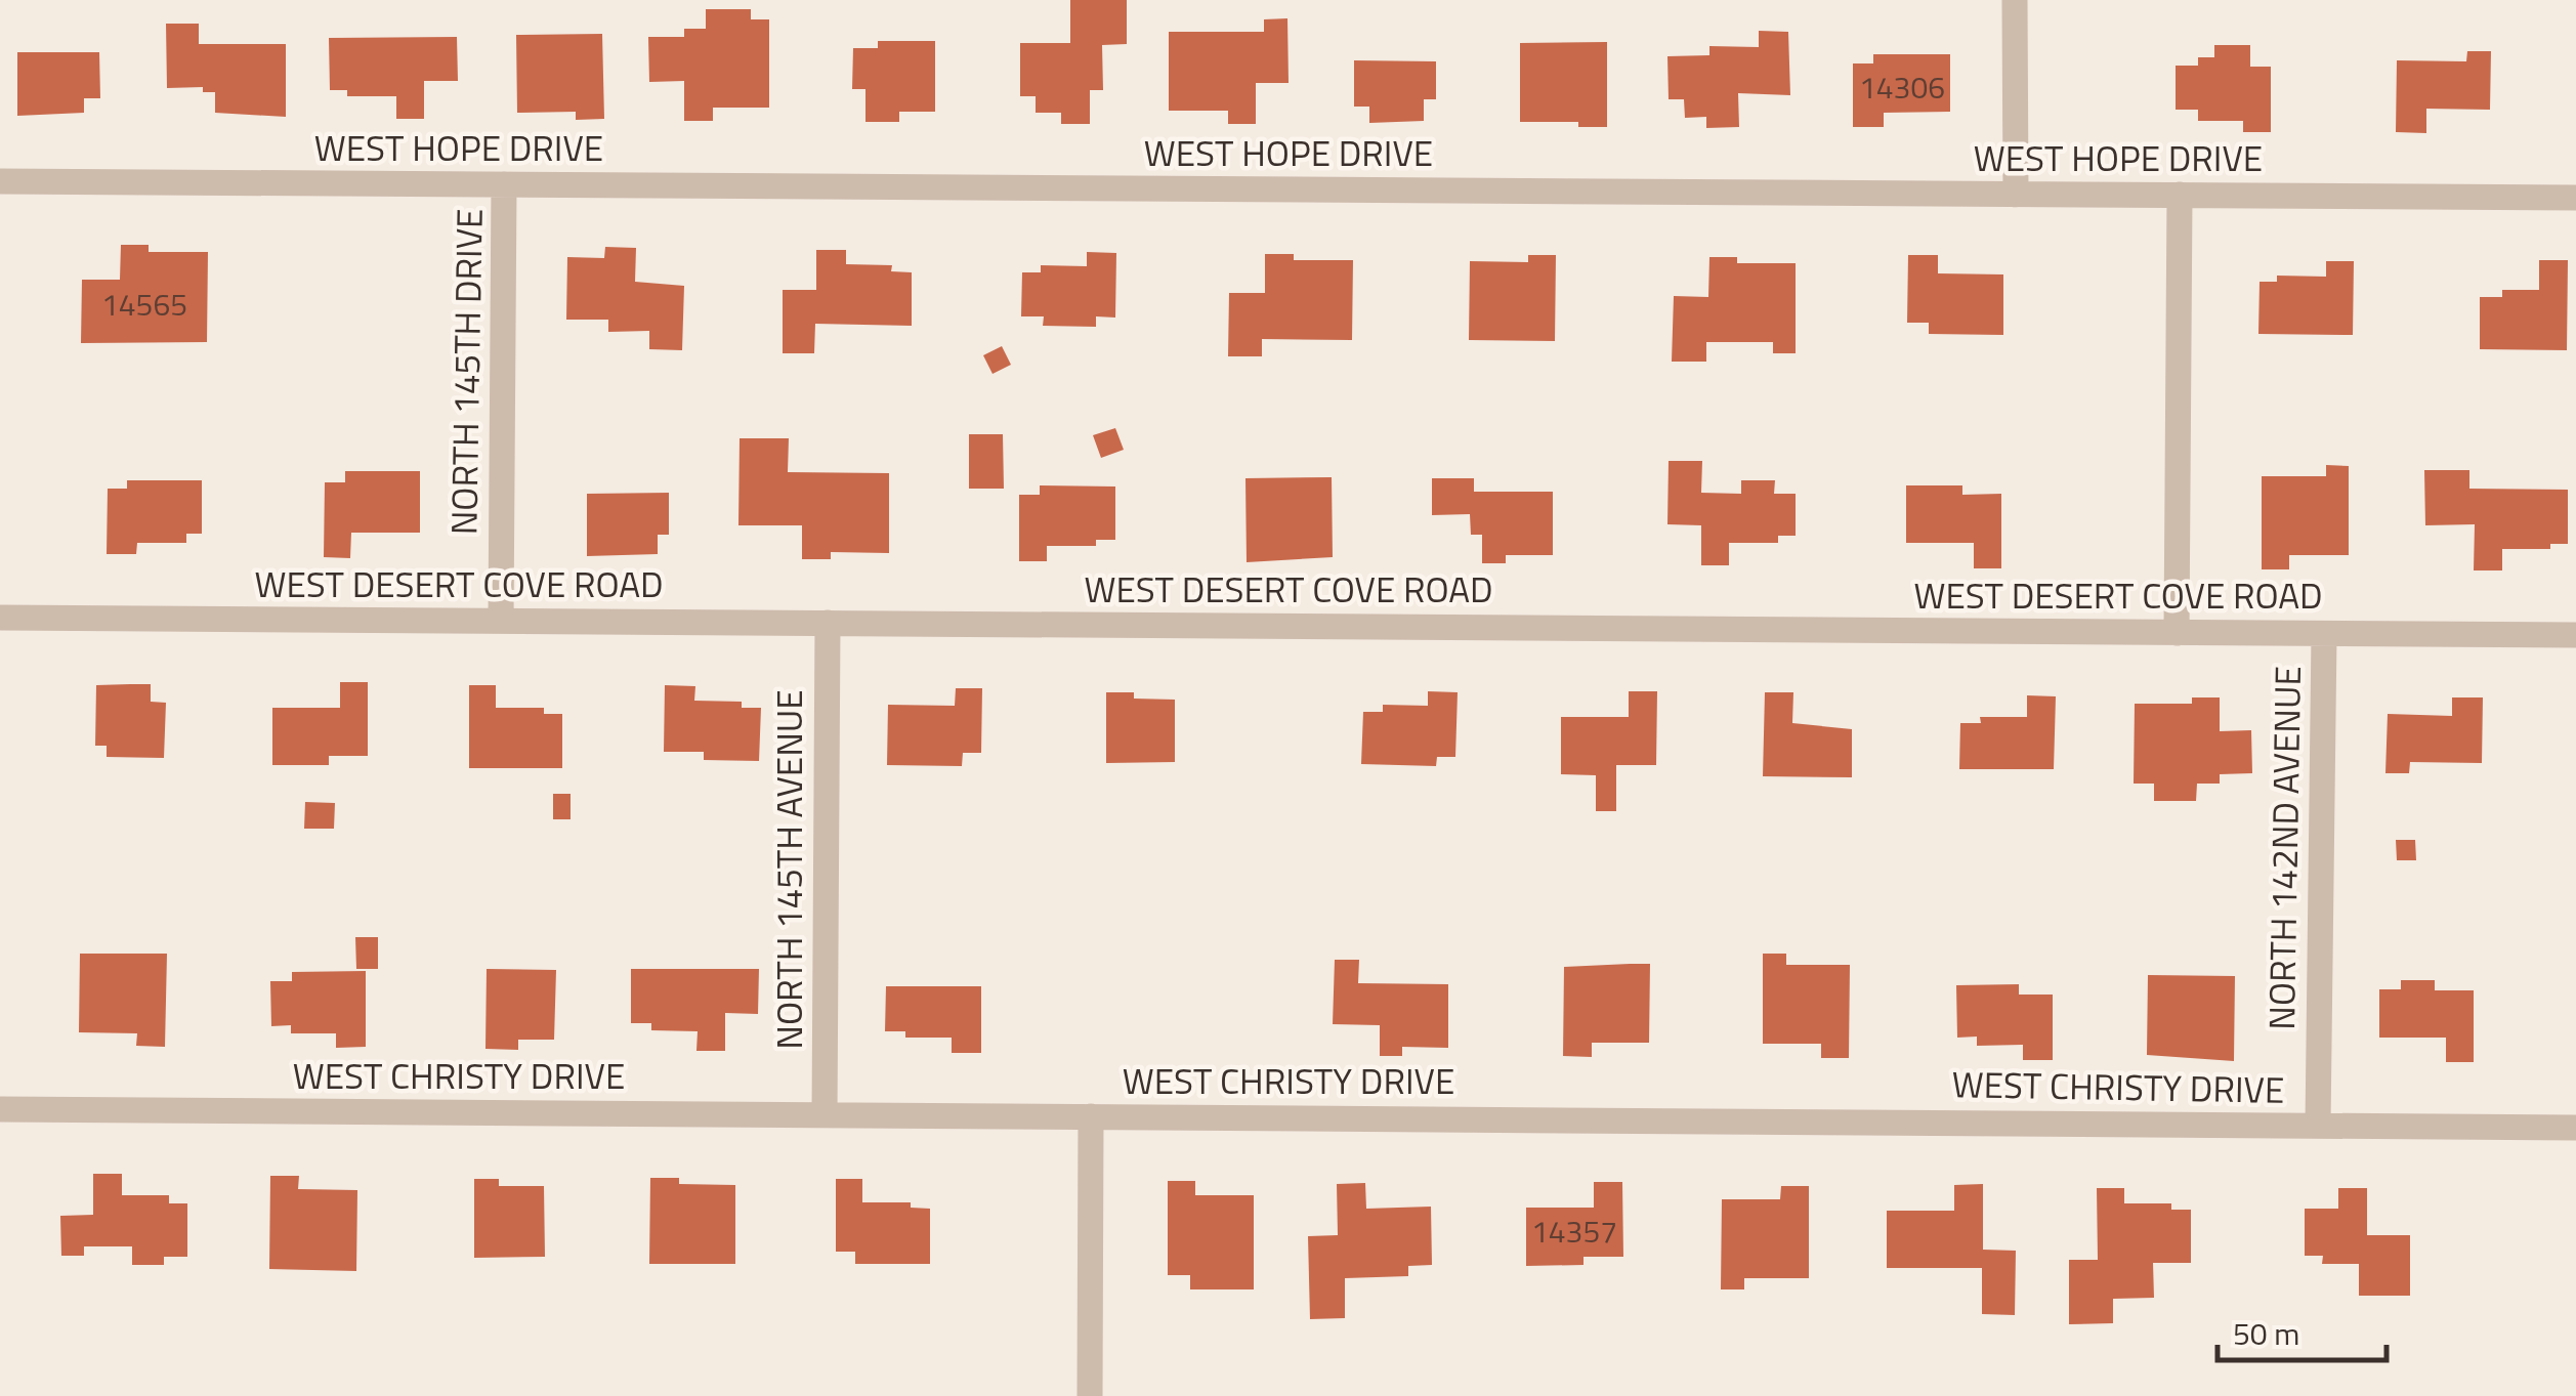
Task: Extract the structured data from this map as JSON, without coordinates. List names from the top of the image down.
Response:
{
  "streets": {
    "street": [
      "WEST HOPE DRIVE",
      "NORTH 145TH DRIVE",
      "WEST DESERT COVE ROAD",
      "NORTH 142ND AVENUE",
      "NORTH 145TH AVENUE",
      "WEST CHRISTY DRIVE"
    ]
  },
  "crossings": [
    ["WEST HOPE DRIVE", "NORTH 145TH DRIVE"],
    ["NORTH 145TH DRIVE", "WEST DESERT COVE ROAD"],
    ["WEST DESERT COVE ROAD", "NORTH 142ND AVENUE"],
    ["WEST DESERT COVE ROAD", "NORTH 145TH AVENUE"],
    ["NORTH 142ND AVENUE", "WEST CHRISTY DRIVE"],
    ["NORTH 145TH AVENUE", "WEST CHRISTY DRIVE"]
  ],
  "house_numbers": ["14306", "14565", "14357"],
  "scale_bar": "50 m"
}
